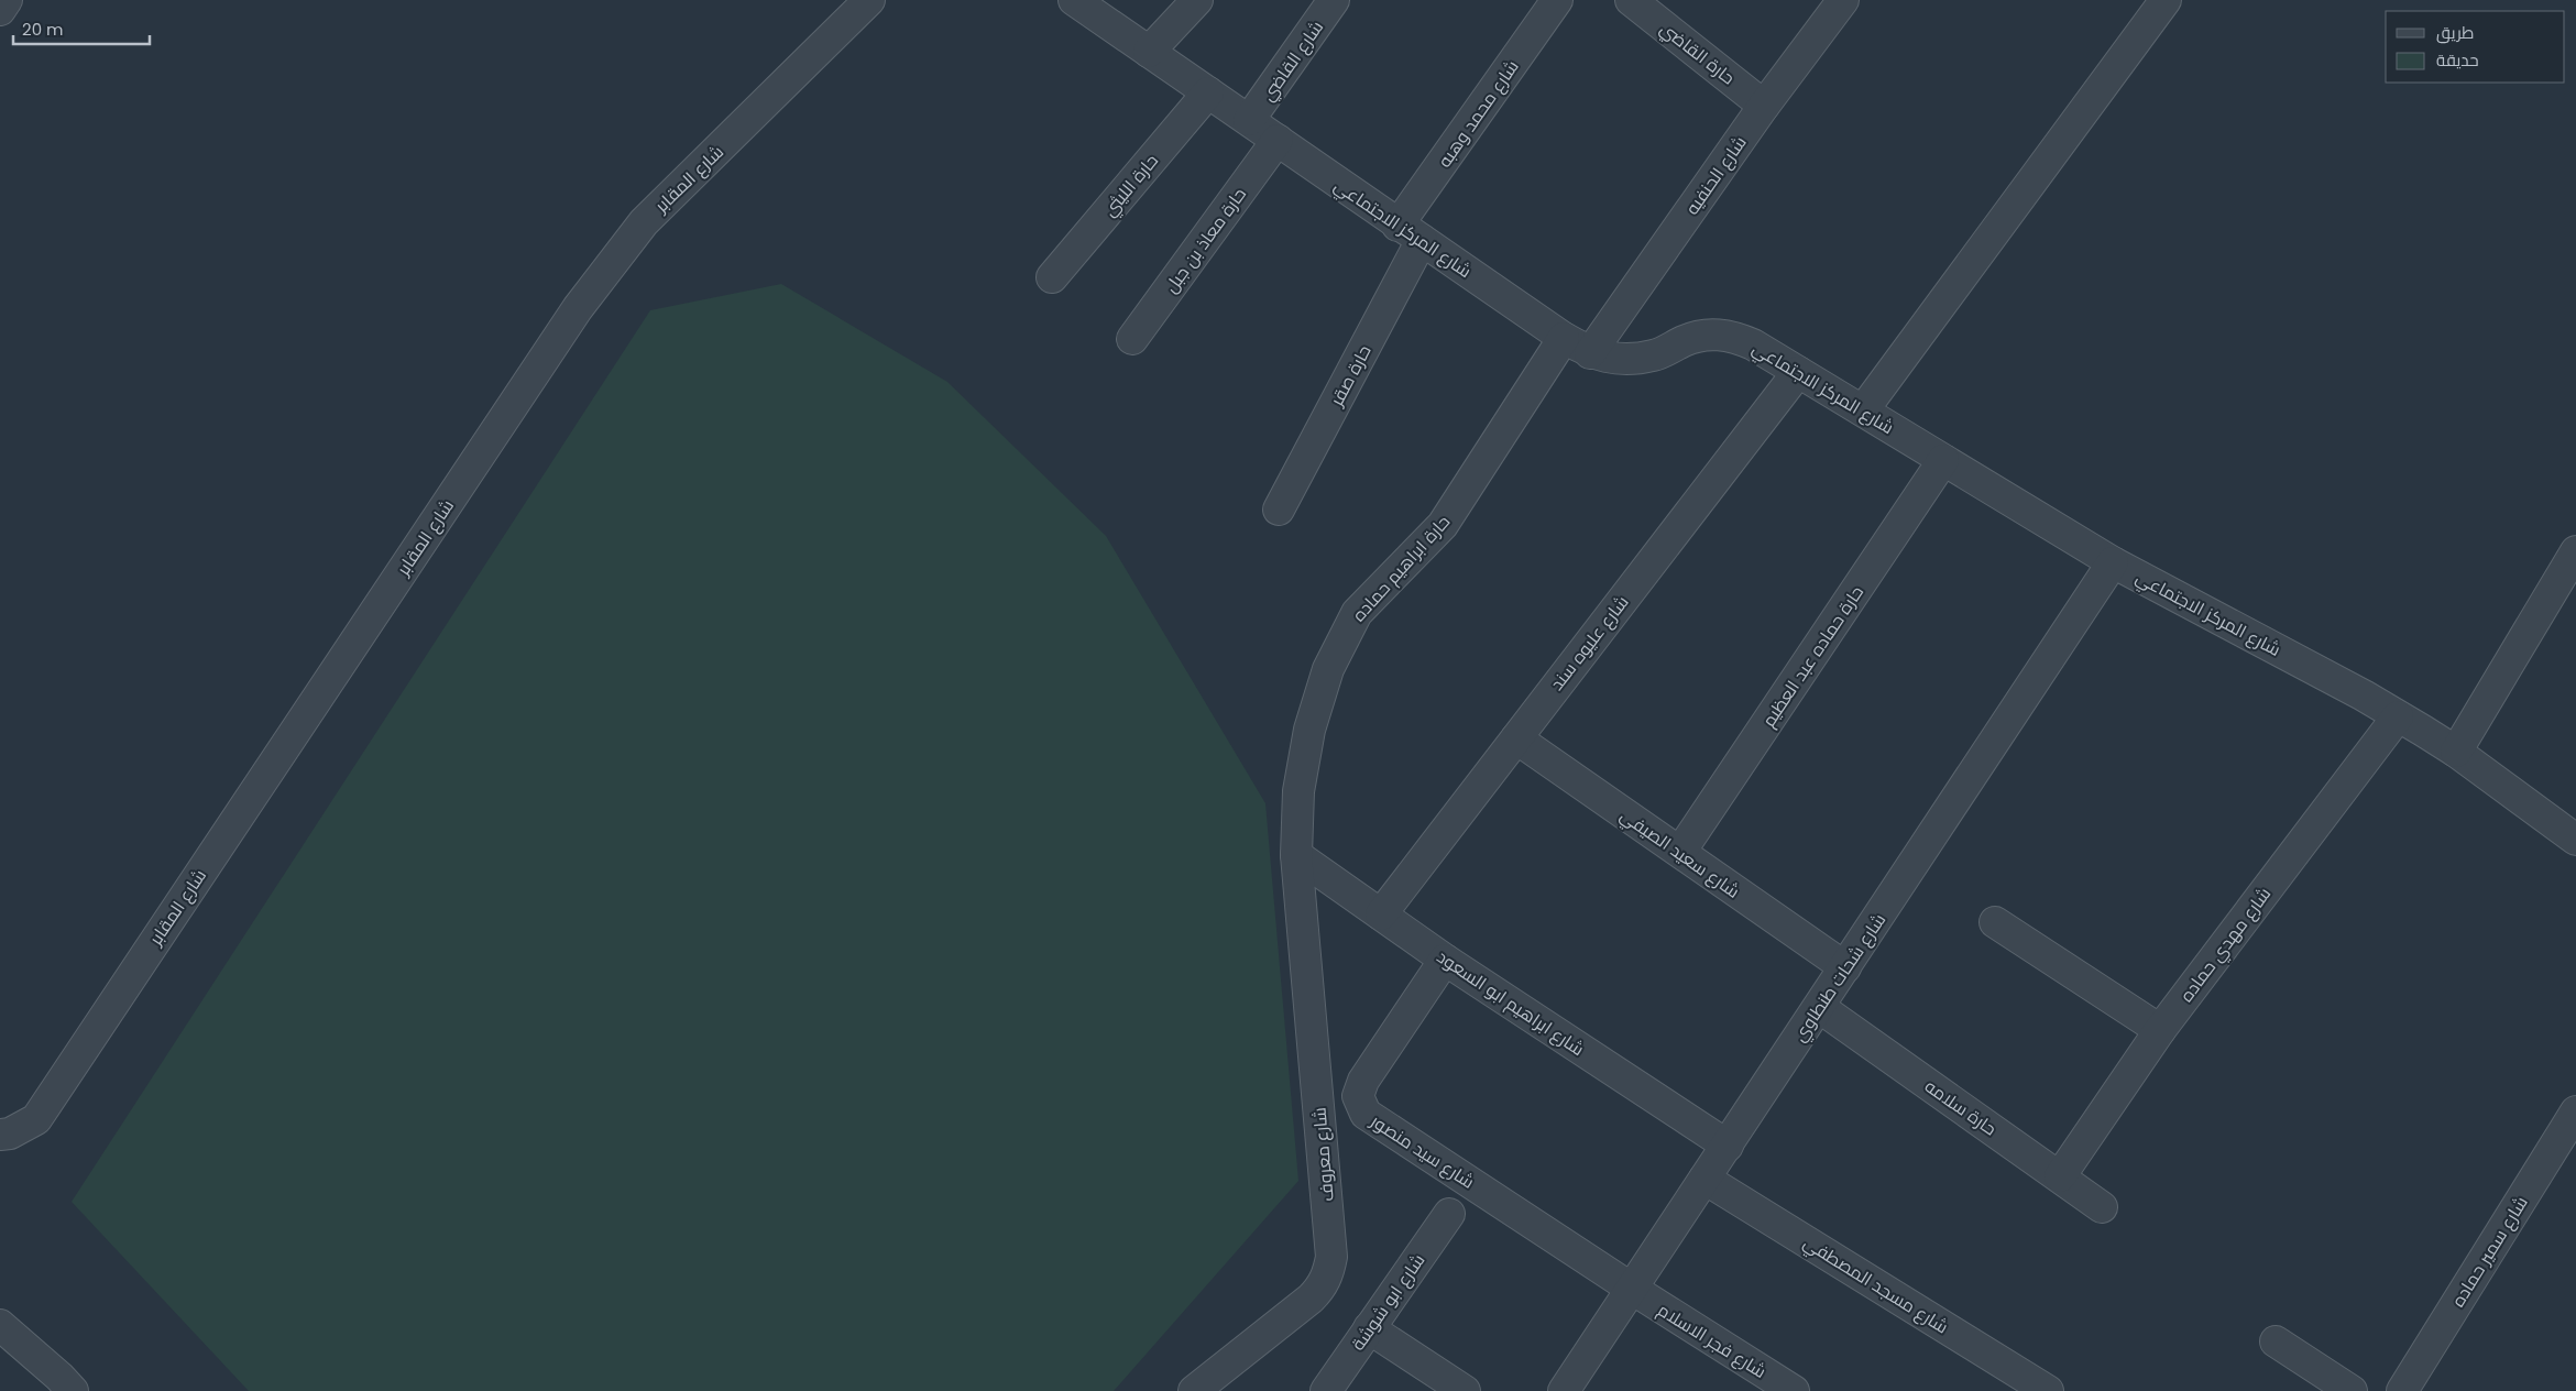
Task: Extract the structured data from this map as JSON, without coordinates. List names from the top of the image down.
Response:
{
  "streets": {
    "street": [
      "حارة القاضي",
      "شارع القاضي",
      "شارع محمد وهبه",
      "شارع الحنفيه",
      "شارع المقابر",
      "حارة الليثي",
      "شارع المركز الاجتماعي",
      "حارة معاذ بن جبل",
      "حارة صقر",
      "حارة ابراهيم حماده",
      "شارع عليوه سند",
      "حارة حماده عبد العظيم",
      "شارع سعيد الصيفي",
      "شارع مهدي حماده",
      "شارع شحات طنطاوي",
      "شارع ابراهيم ابو السعود",
      "حارة سلامه",
      "شارع سيد منصور",
      "شارع معروف",
      "شارع سمير حماده",
      "شارع مسجد المصطفي",
      "شارع ابو شوشة",
      "شارع فجر الاسلام"
    ]
  },
  "crossings": [
    ["حارة القاضي", "شارع الحنفيه"],
    ["شارع القاضي", "شارع المركز الاجتماعي"],
    ["شارع محمد وهبه", "شارع المركز الاجتماعي"],
    ["شارع محمد وهبه", "حارة صقر"],
    ["شارع الحنفيه", "شارع المركز الاجتماعي"],
    ["حارة الليثي", "شارع المركز الاجتماعي"],
    ["شارع المركز الاجتماعي", "حارة معاذ بن جبل"],
    ["شارع المركز الاجتماعي", "حارة صقر"],
    ["شارع المركز الاجتماعي", "حارة ابراهيم حماده"],
    ["شارع المركز الاجتماعي", "شارع عليوه سند"],
    ["شارع المركز الاجتماعي", "حارة حماده عبد العظيم"],
    ["شارع المركز الاجتماعي", "شارع مهدي حماده"],
    ["شارع المركز الاجتماعي", "شارع شحات طنطاوي"],
    ["حارة ابراهيم حماده", "شارع ابراهيم ابو السعود"],
    ["حارة ابراهيم حماده", "شارع معروف"],
    ["شارع عليوه سند", "شارع سعيد الصيفي"],
    ["شارع عليوه سند", "شارع ابراهيم ابو السعود"],
    ["حارة حماده عبد العظيم", "شارع سعيد الصيفي"],
    ["شارع سعيد الصيفي", "شارع شحات طنطاوي"],
    ["شارع مهدي حماده", "حارة سلامه"],
    ["شارع شحات طنطاوي", "شارع ابراهيم ابو السعود"],
    ["شارع شحات طنطاوي", "حارة سلامه"],
    ["شارع شحات طنطاوي", "شارع سيد منصور"],
    ["شارع شحات طنطاوي", "شارع مسجد المصطفي"],
    ["شارع شحات طنطاوي", "شارع فجر الاسلام"],
    ["شارع ابراهيم ابو السعود", "شارع سيد منصور"],
    ["شارع ابراهيم ابو السعود", "شارع معروف"],
    ["شارع سيد منصور", "شارع فجر الاسلام"]
  ],
  "legend": ["طريق", "حديقة"],
  "scale_bar": "20 m"
}
